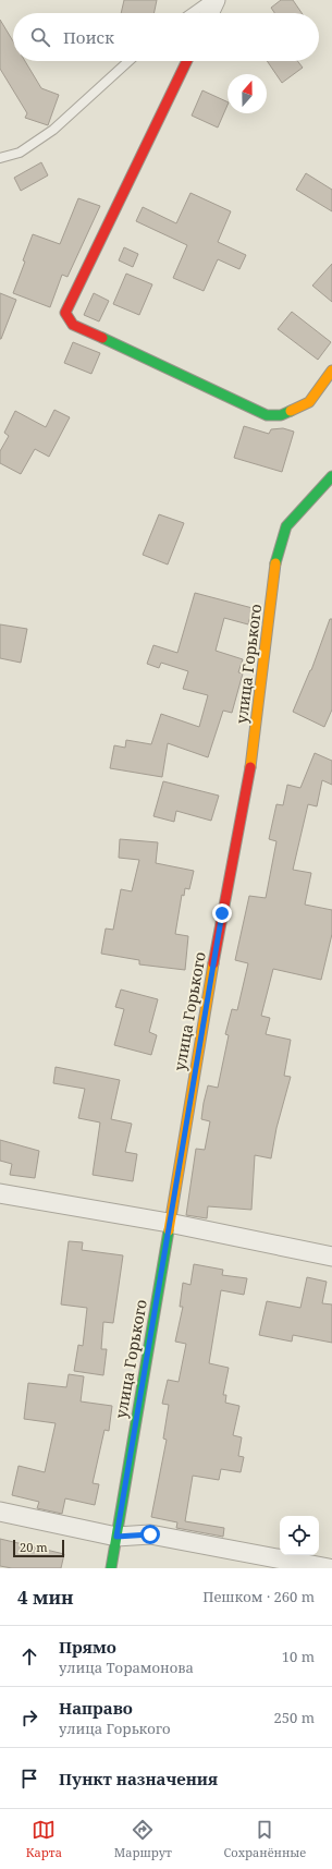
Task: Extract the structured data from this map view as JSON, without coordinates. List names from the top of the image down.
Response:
{
  "streets": {
    "street": ["улица Горького"]
  },
  "scale_bar": "20 m",
  "north": "top",
  "page": {
    "search": "Поиск",
    "scale": "20 m",
    "heading": ["4 мин", "Пешком · 260 m"],
    "list": [
      ["Прямо", "улица Торамонова", "10 m"],
      ["Направо", "улица Горького", "250 m"],
      "Пункт назначения"
    ],
    "nav": ["Карта", "Маршрут", "Сохранённые"]
  }
}
